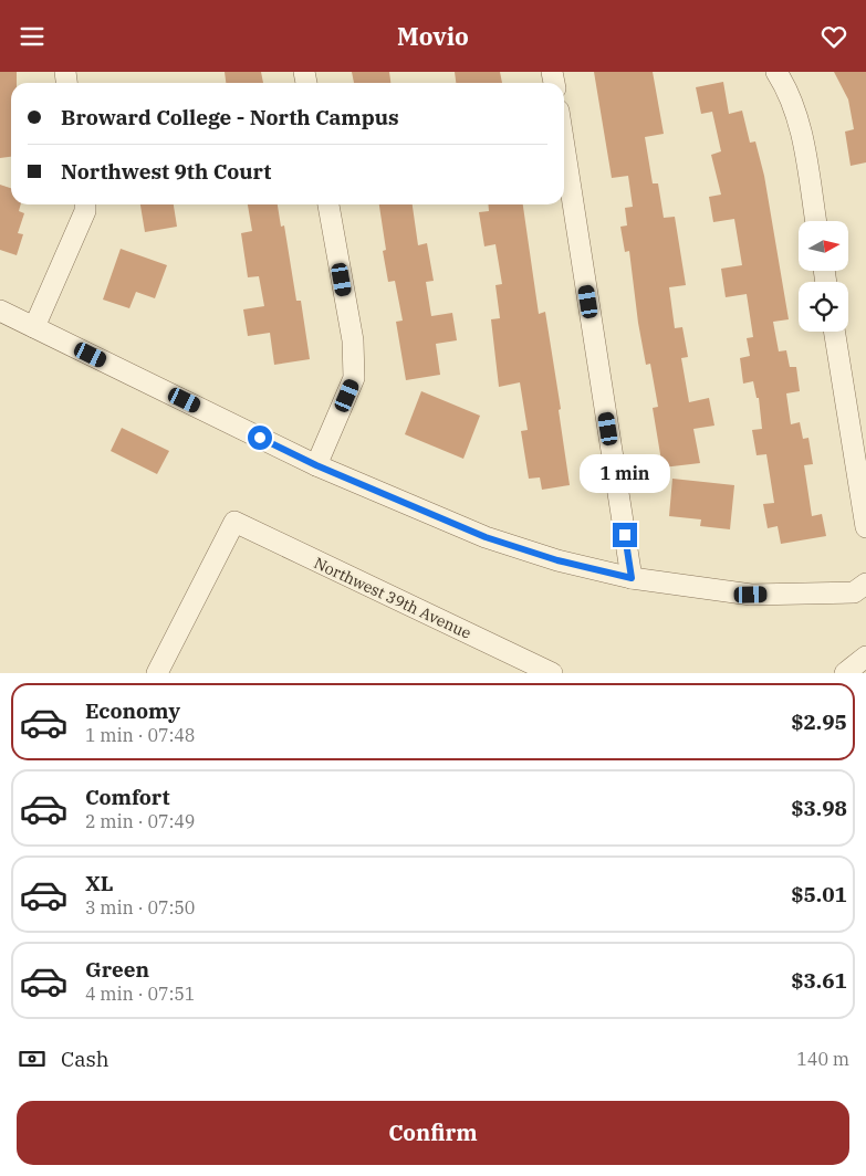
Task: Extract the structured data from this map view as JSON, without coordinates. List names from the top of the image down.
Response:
{
  "streets": {
    "street": ["Northwest 39th Avenue"]
  },
  "north": "right",
  "page": {
    "header": "Movio",
    "banner": ["Broward College - North Campus", "Northwest 9th Court"],
    "bubble": "1 min",
    "list": [
      {
        "name": "Economy",
        "note": "1 min · 07:48",
        "value": "$2.95"
      },
      {
        "name": "Comfort",
        "note": "2 min · 07:49",
        "value": "$3.98"
      },
      {
        "name": "XL",
        "note": "3 min · 07:50",
        "value": "$5.01"
      },
      {
        "name": "Green",
        "note": "4 min · 07:51",
        "value": "$3.61"
      }
    ],
    "pay": ["Cash", "140 m"],
    "buttons": "Confirm"
  }
}
